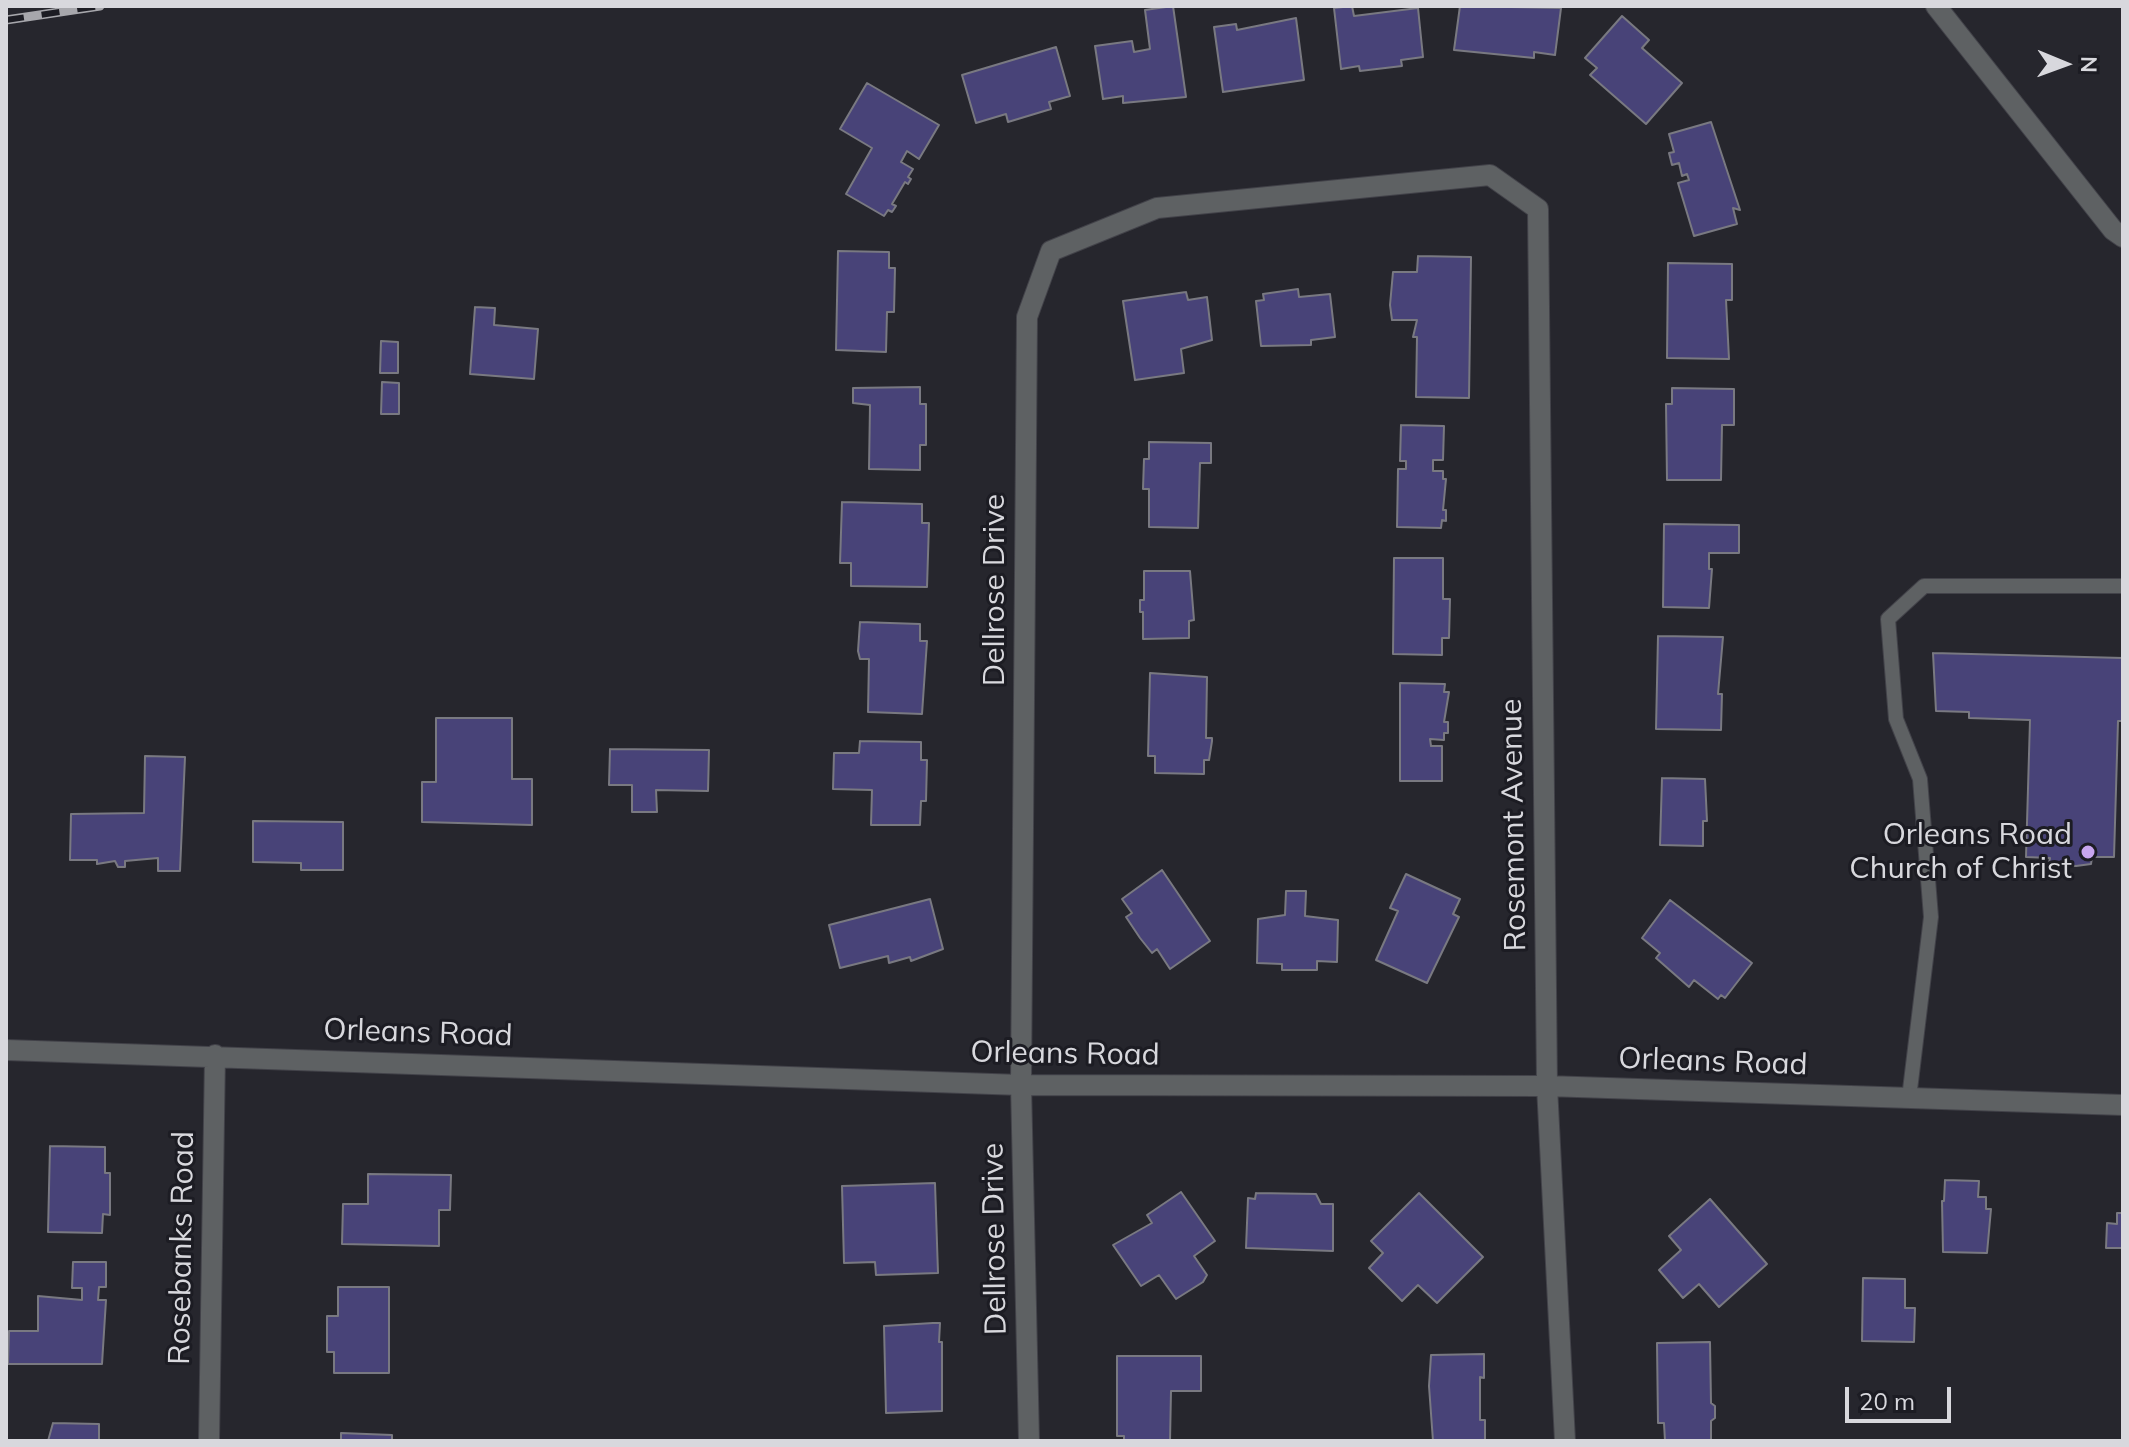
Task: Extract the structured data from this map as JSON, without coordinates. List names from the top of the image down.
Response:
{
  "streets": {
    "street": [
      "Dellrose Drive",
      "Rosemont Avenue",
      "Orleans Road",
      "Rosebanks Road"
    ]
  },
  "crossings": [
    ["Dellrose Drive", "Rosemont Avenue"],
    ["Dellrose Drive", "Orleans Road"],
    ["Rosemont Avenue", "Orleans Road"],
    ["Orleans Road", "Rosebanks Road"]
  ],
  "places": ["Orleans Road Church of Christ"],
  "scale_bar": "20 m",
  "north": "right"
}
